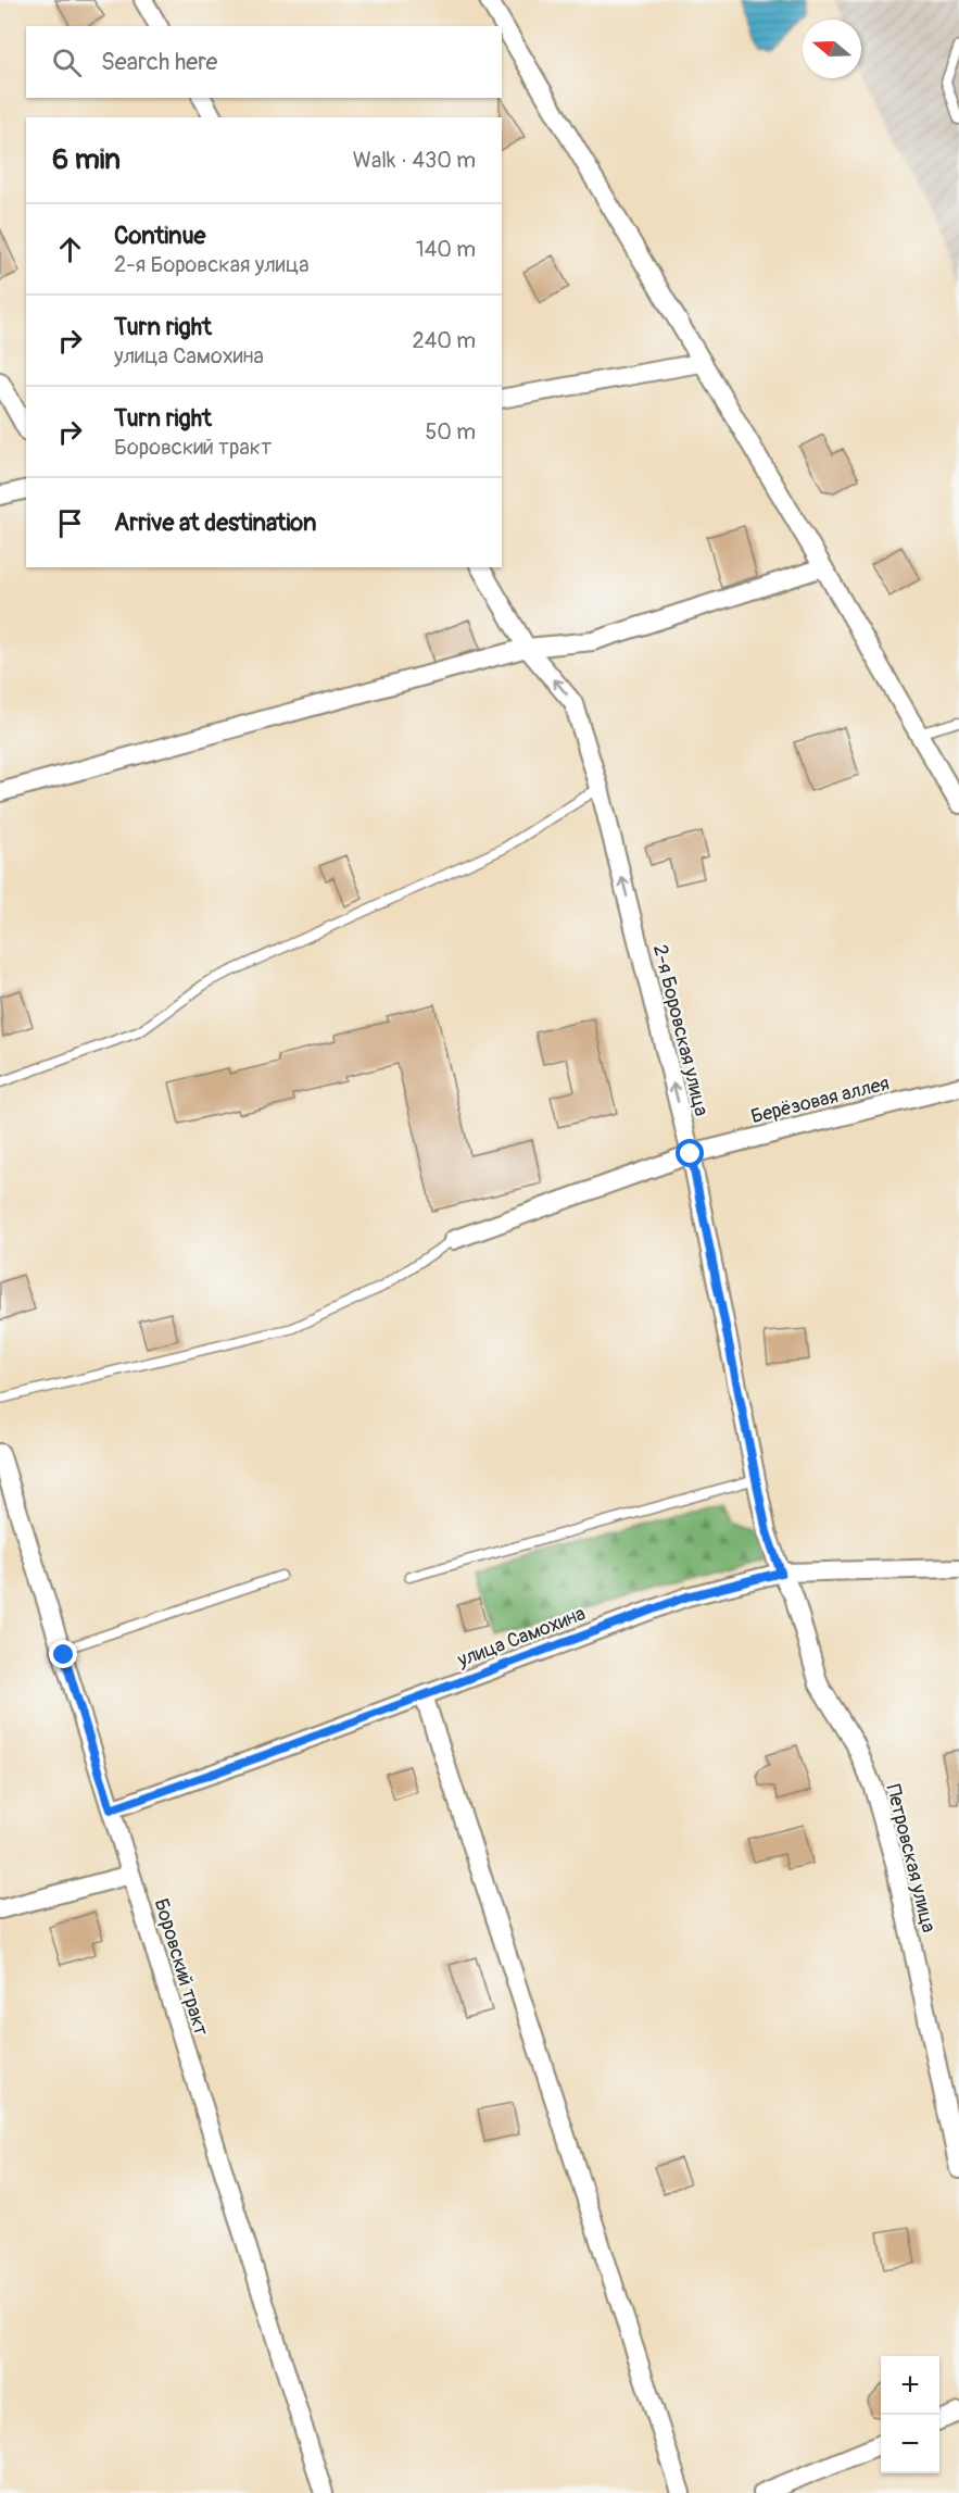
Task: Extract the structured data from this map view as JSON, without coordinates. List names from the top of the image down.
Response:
{
  "streets": {
    "street": [
      "2-я Боровская улица",
      "Берёзовая аллея",
      "улица Самохина",
      "Петровская улица",
      "Боровский тракт"
    ]
  },
  "crossings": [
    ["2-я Боровская улица", "Берёзовая аллея"],
    ["2-я Боровская улица", "улица Самохина"],
    ["2-я Боровская улица", "Петровская улица"],
    ["улица Самохина", "Петровская улица"],
    ["улица Самохина", "Боровский тракт"]
  ],
  "one_way": ["2-я Боровская улица"],
  "north": "left",
  "page": {
    "search": "Search here",
    "heading": ["6 min", "Walk · 430 m"],
    "list": [
      ["Continue", "2-я Боровская улица", "140 m"],
      ["Turn right", "улица Самохина", "240 m"],
      ["Turn right", "Боровский тракт", "50 m"],
      "Arrive at destination"
    ],
    "map_buttons": ["+", "−"]
  }
}
